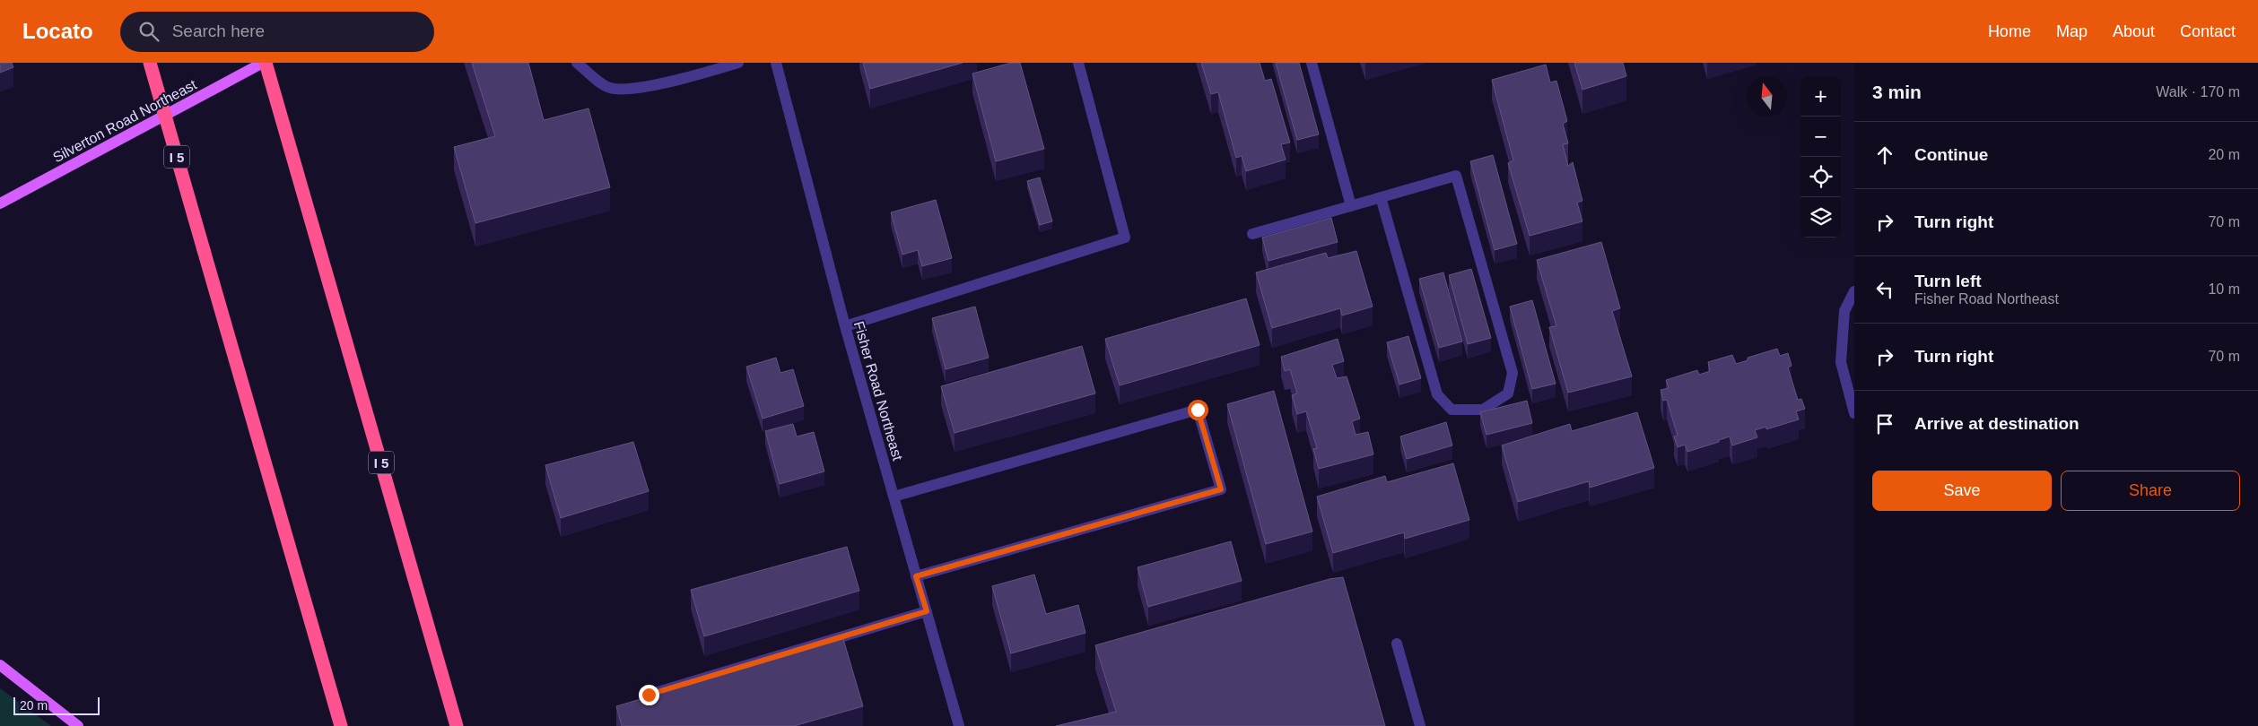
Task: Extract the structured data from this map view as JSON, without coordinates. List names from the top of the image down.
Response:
{
  "streets": {
    "highway": ["I 5"],
    "main road": ["Silverton Road Northeast"],
    "street": ["Fisher Road Northeast"]
  },
  "crossings": [
    ["Silverton Road Northeast", "I 5"]
  ],
  "scale_bar": "20 m",
  "north": "top",
  "page": {
    "header": "Locato",
    "search": "Search here",
    "nav": [
      "Home",
      "Map",
      "About",
      "Contact"
    ],
    "heading": ["3 min", "Walk · 170 m"],
    "map_buttons": ["+", "−"],
    "list": [
      ["Continue", "20 m"],
      ["Turn right", "70 m"],
      ["Turn left", "Fisher Road Northeast", "10 m"],
      ["Turn right", "70 m"],
      "Arrive at destination"
    ],
    "buttons": ["Save", "Share"],
    "scale": "20 m"
  }
}
